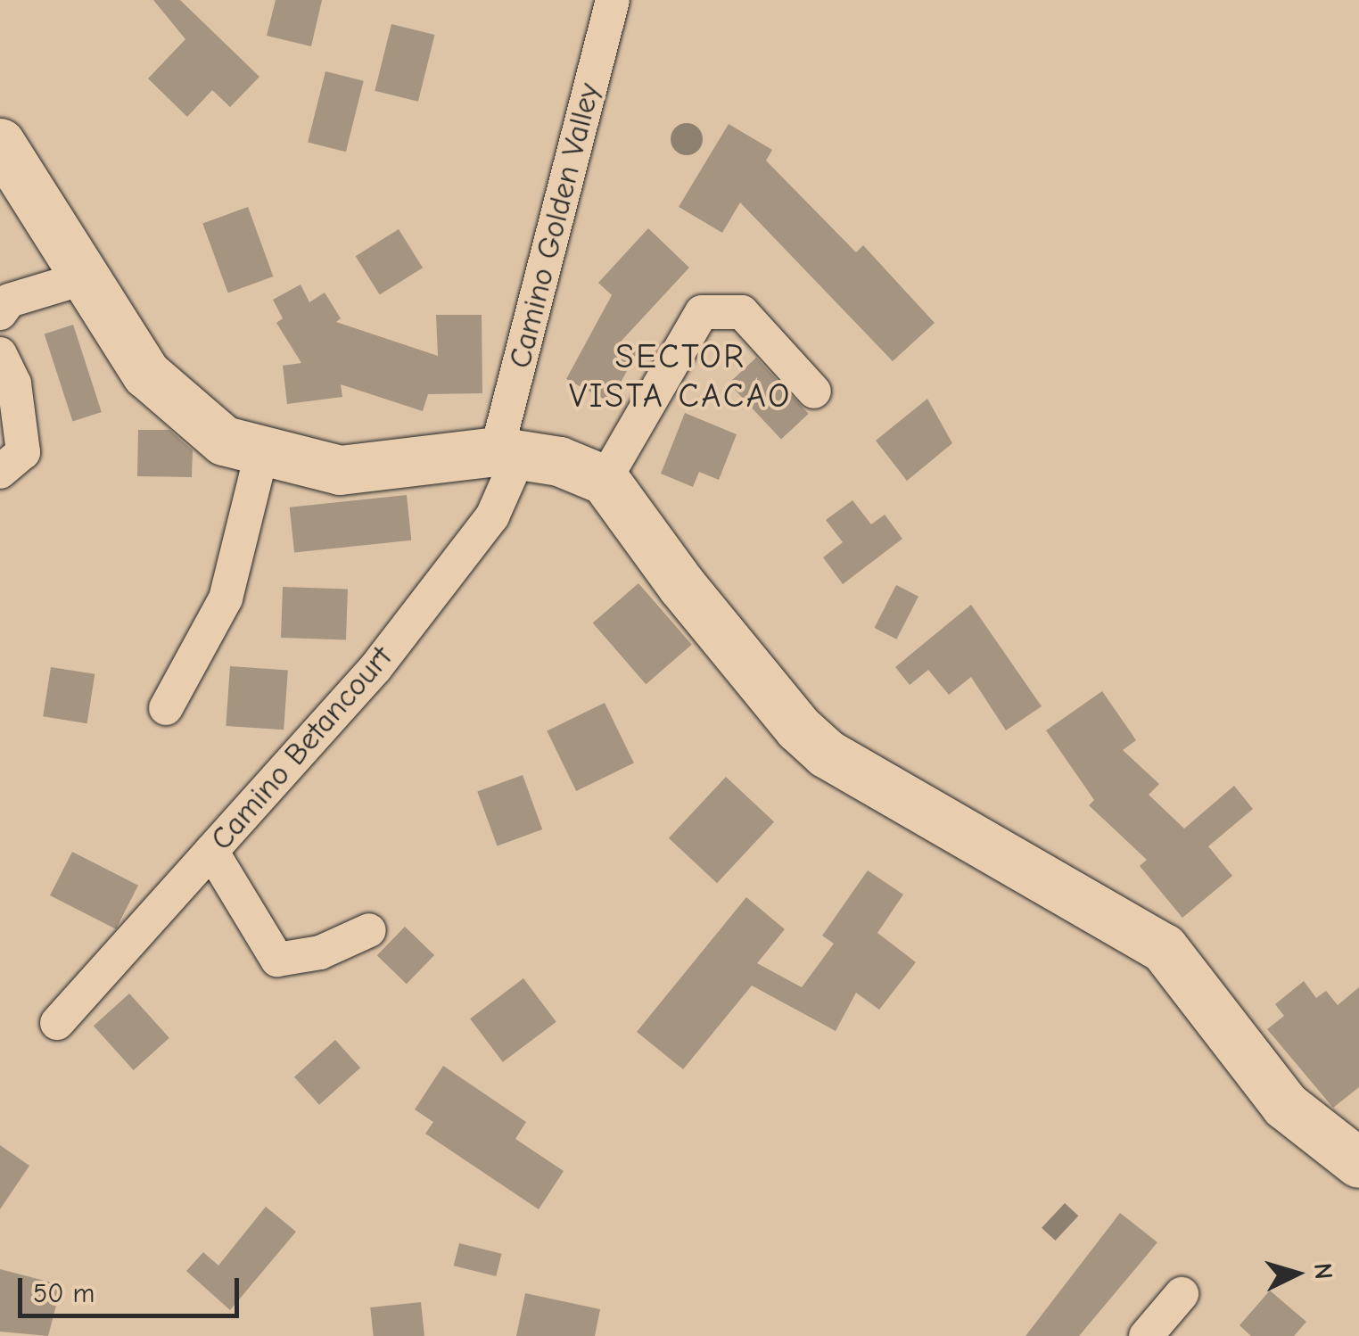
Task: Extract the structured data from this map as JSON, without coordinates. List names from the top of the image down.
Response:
{
  "streets": {
    "street": ["Camino Golden Valley", "Camino Betancourt"]
  },
  "crossings": [
    ["Camino Golden Valley", "Camino Betancourt"]
  ],
  "districts": ["SECTOR VISTA CACAO"],
  "scale_bar": "50 m",
  "north": "right"
}
